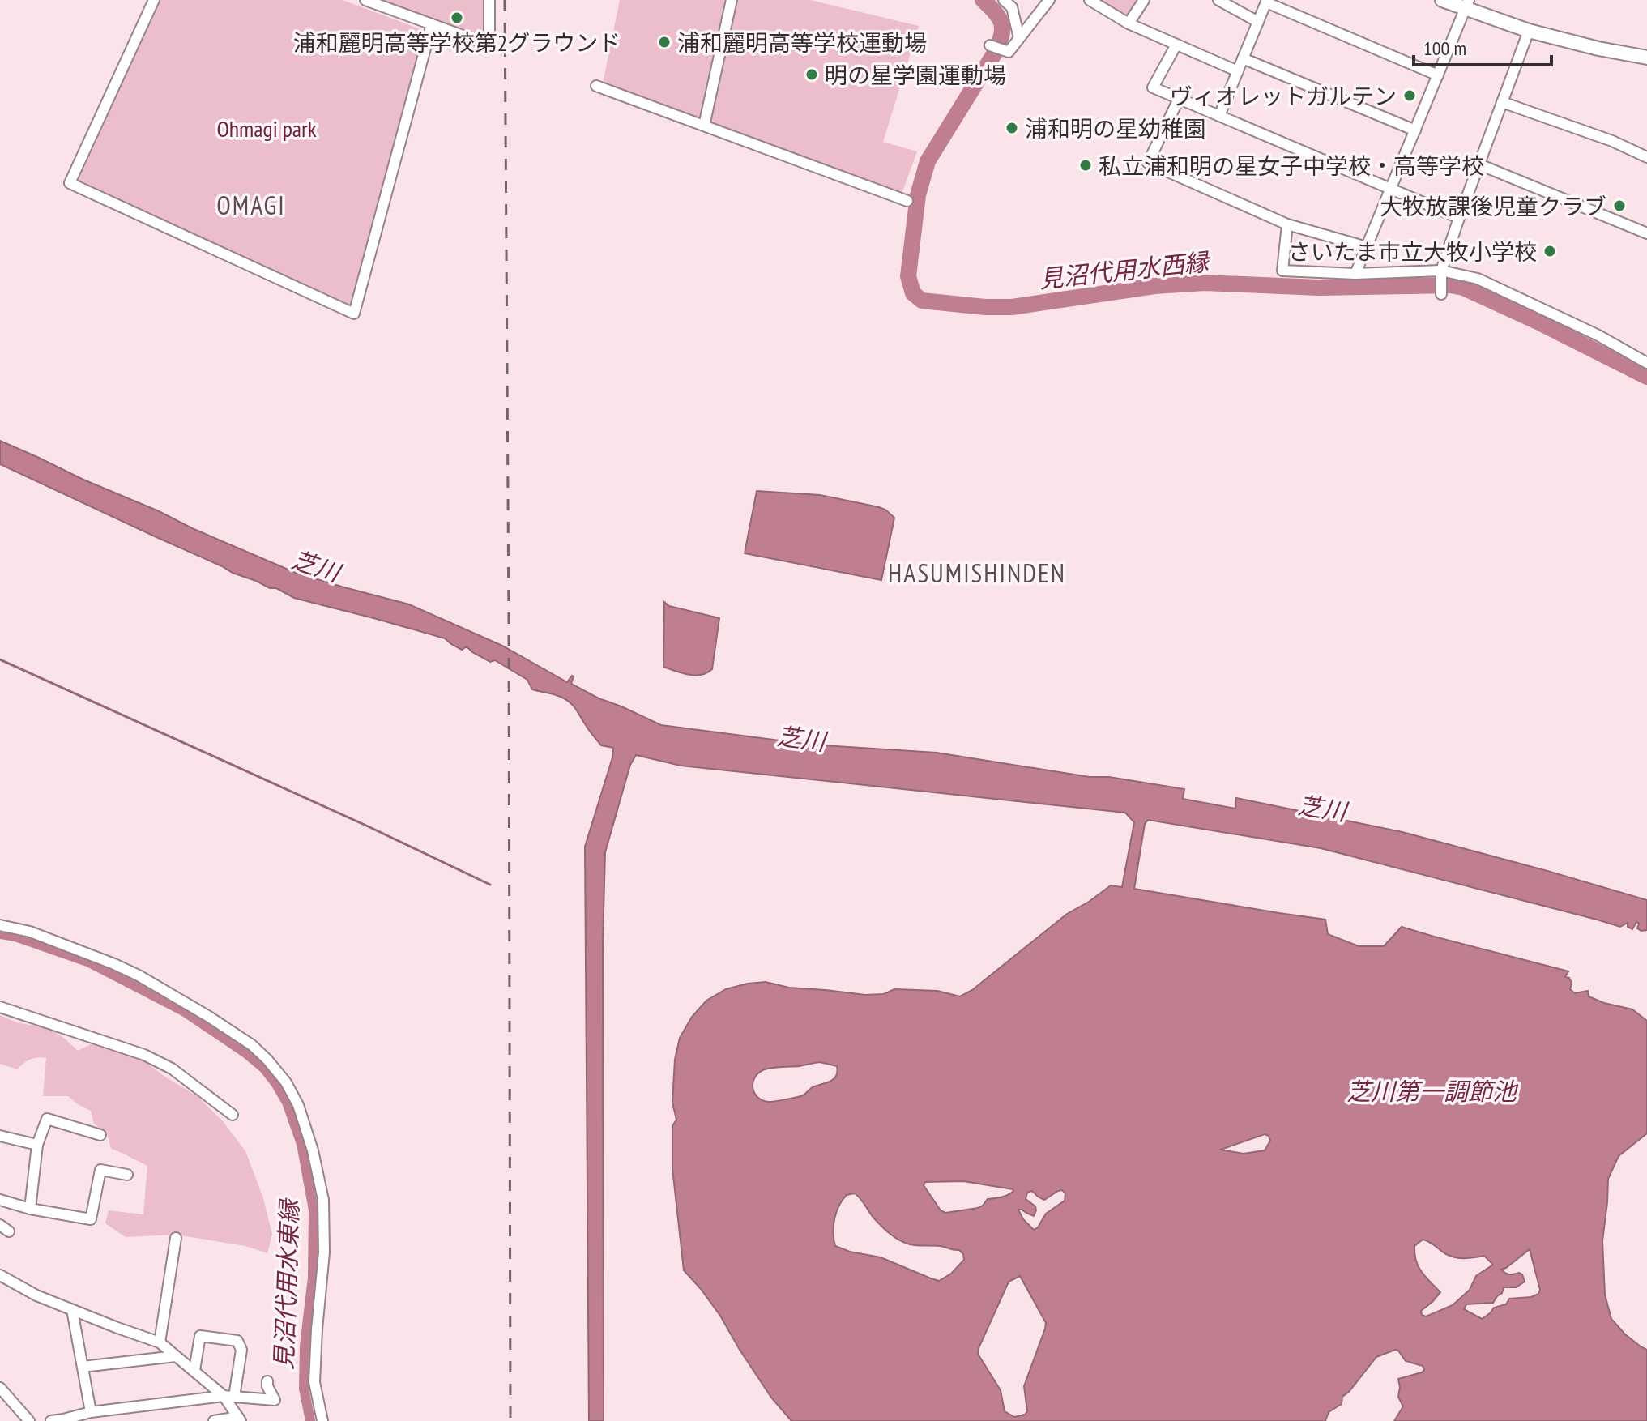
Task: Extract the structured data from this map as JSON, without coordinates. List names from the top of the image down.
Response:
{
  "districts": ["OMAGI", "HASUMISHINDEN"],
  "water": [
    "見沼代用水西縁",
    "芝川",
    "芝川第一調節池",
    "見沼代用水東縁"
  ],
  "parks": ["Ohmagi park"],
  "places": [
    "浦和麗明高等学校第2グラウンド",
    "浦和麗明高等学校運動場",
    "明の星学園運動場",
    "ヴィオレットガルテン",
    "浦和明の星幼稚園",
    "私立浦和明の星女子中学校・高等学校",
    "大牧放課後児童クラブ",
    "さいたま市立大牧小学校"
  ],
  "scale_bar": "100 m"
}
